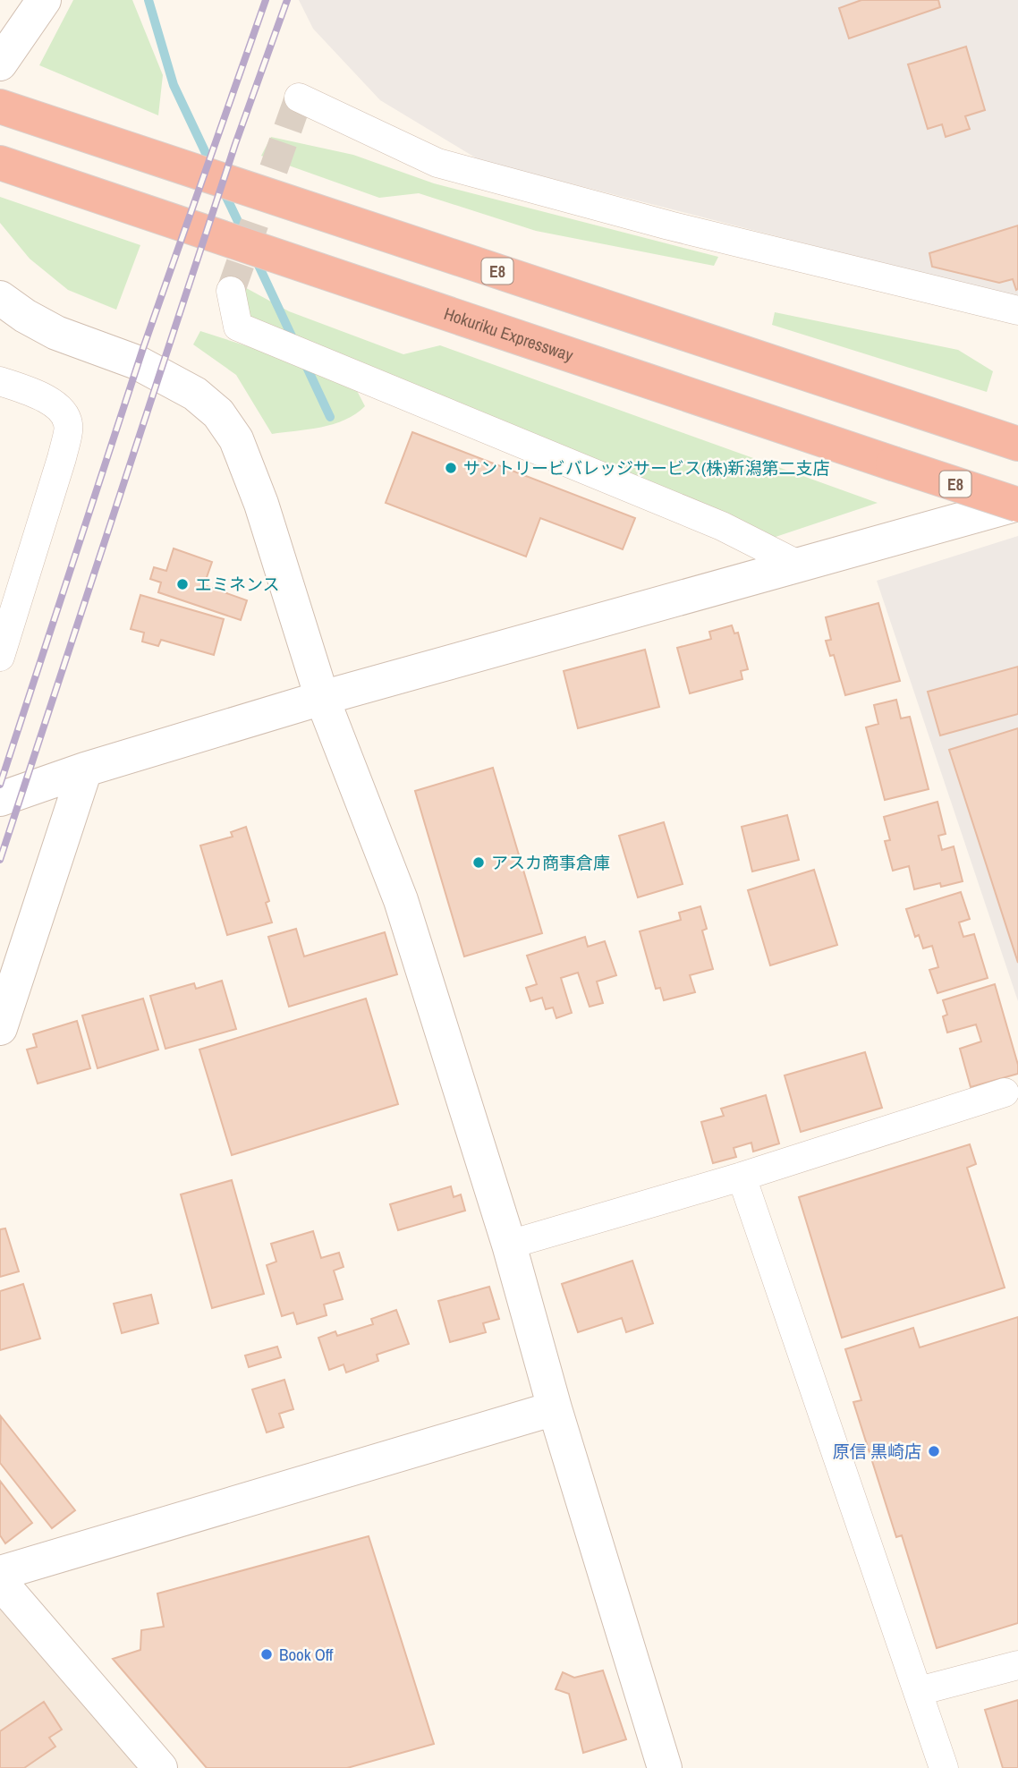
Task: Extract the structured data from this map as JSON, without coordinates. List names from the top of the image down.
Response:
{
  "streets": {
    "highway": ["E8", "Hokuriku Expressway"]
  },
  "places": [
    "サントリービバレッジサービス(株)新潟第二支店",
    "エミネンス",
    "アスカ商事倉庫",
    "原信 黒崎店",
    "Book Off"
  ]
}
